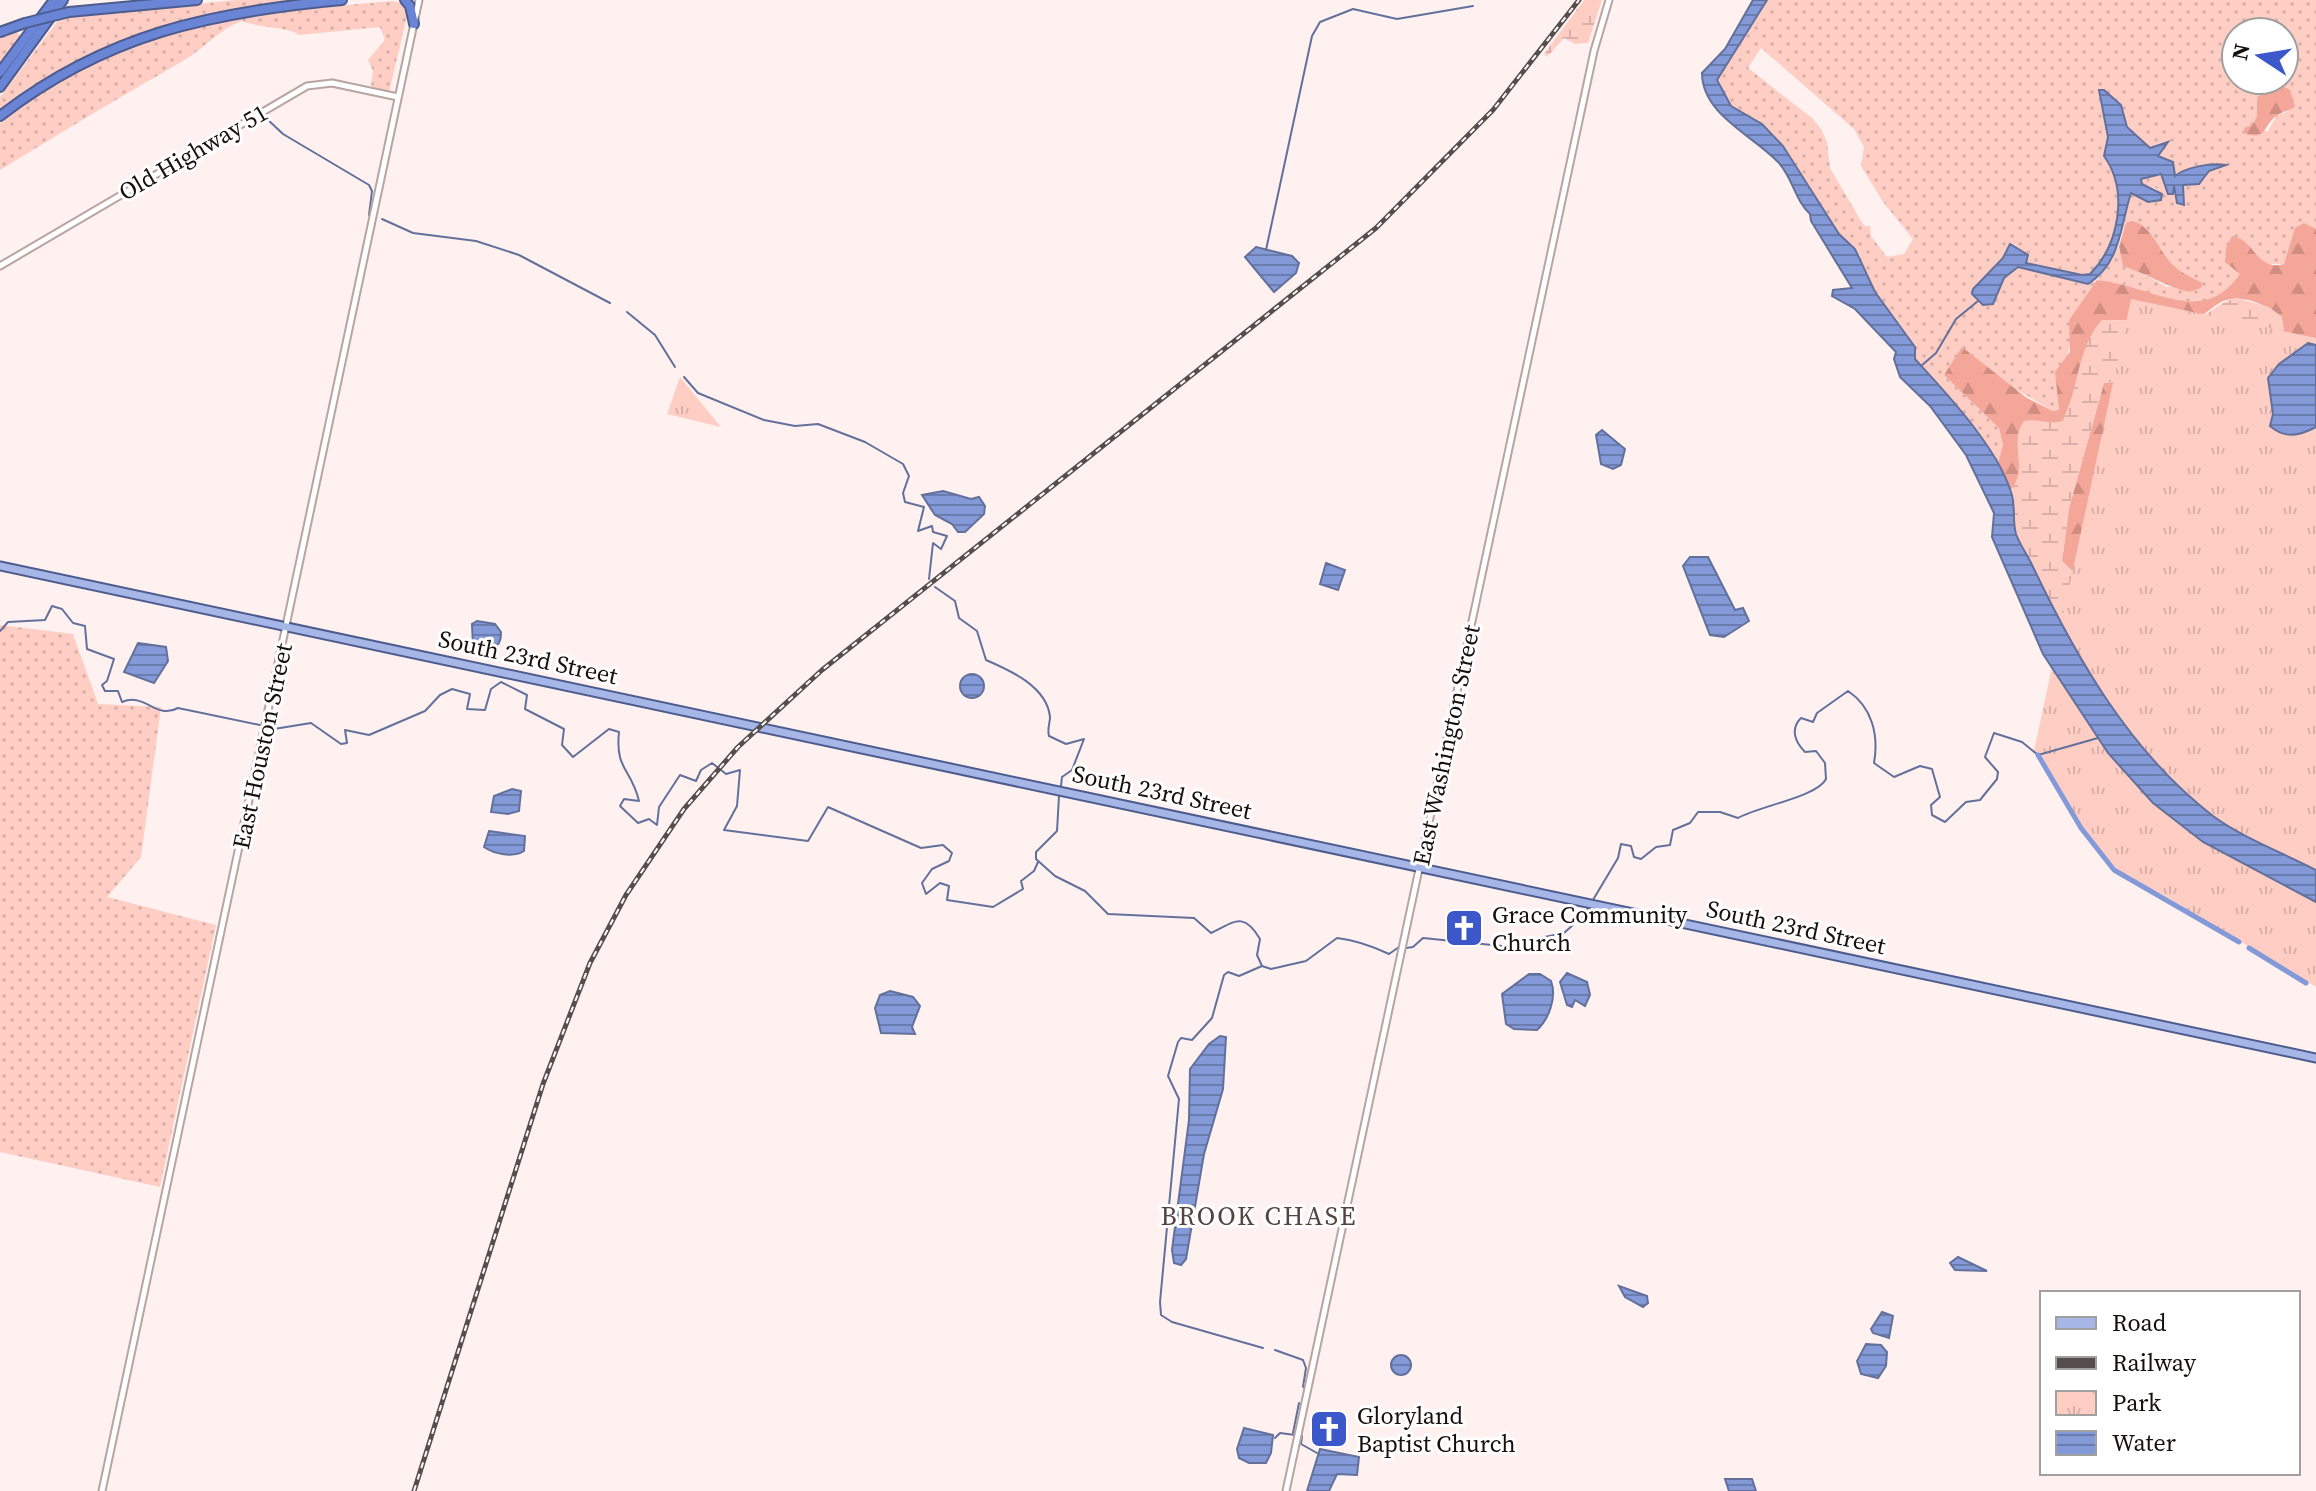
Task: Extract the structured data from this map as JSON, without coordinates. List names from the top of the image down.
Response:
{
  "streets": {
    "main road": ["South 23rd Street"],
    "street": ["Old Highway 51", "East Washington Street", "East Houston Street"]
  },
  "crossings": [
    ["Old Highway 51", "East Houston Street"],
    ["South 23rd Street", "East Washington Street"],
    ["South 23rd Street", "East Houston Street"]
  ],
  "districts": ["BROOK CHASE"],
  "places": {
    "church": ["Grace Community Church", "Gloryland Baptist Church"]
  },
  "legend": [
    "Road",
    "Railway",
    "Park",
    "Water"
  ],
  "north": "left"
}
